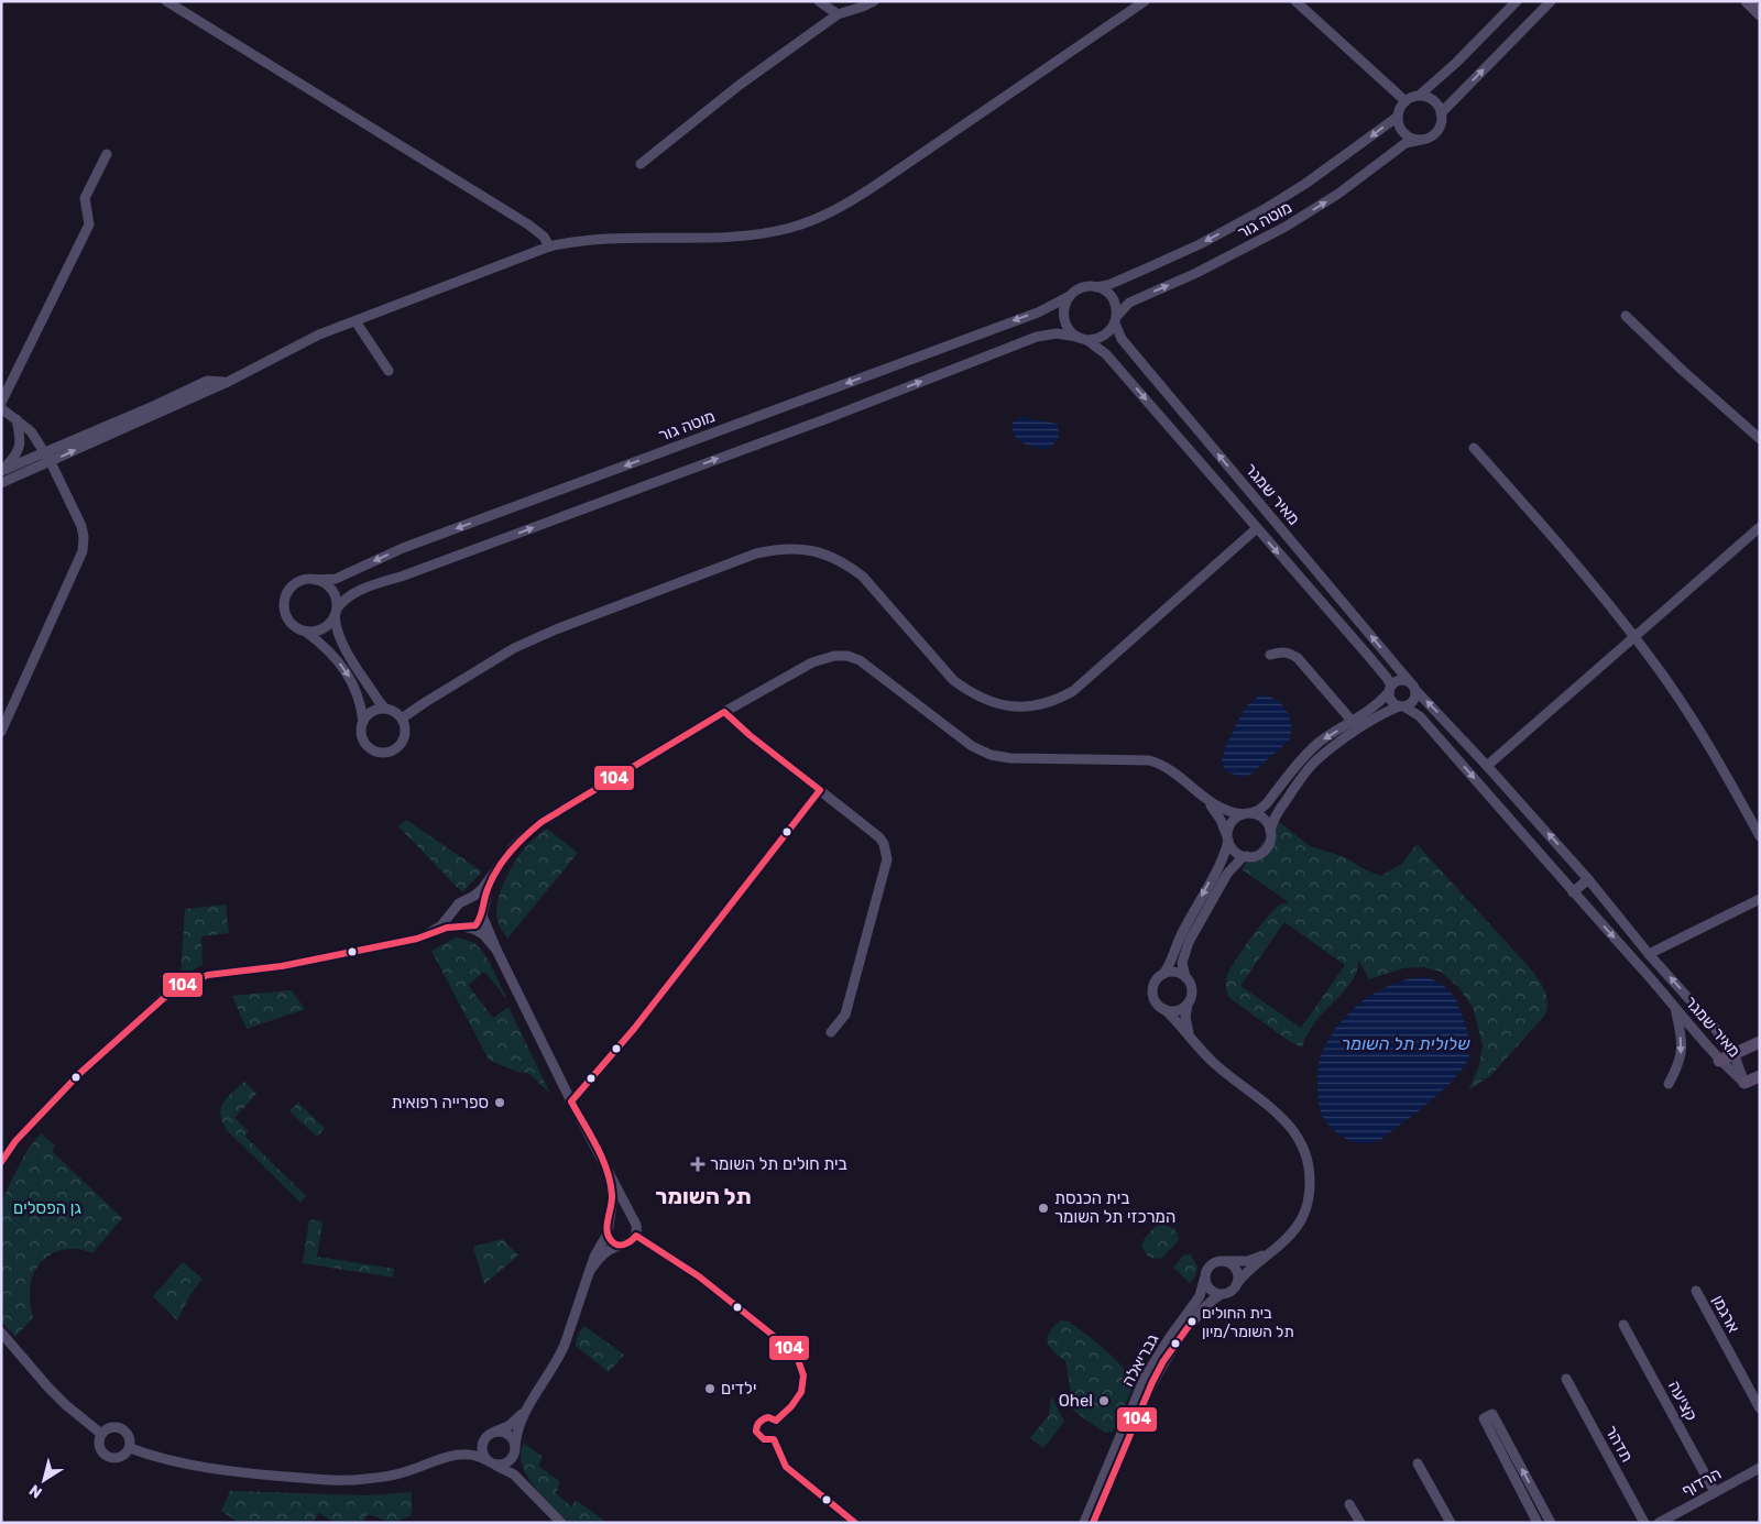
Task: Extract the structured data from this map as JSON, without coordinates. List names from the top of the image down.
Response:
{
  "streets": {
    "street": [
      "מוטה גור",
      "מאיר שמגר",
      "ארגמן",
      "גבריאלה",
      "קציעה",
      "תדהר",
      "הרדוף"
    ]
  },
  "crossings": [
    ["מוטה גור", "מאיר שמגר"],
    ["קציעה", "הרדוף"]
  ],
  "districts": ["תל השומר"],
  "water": ["שלולית תל השומר"],
  "parks": ["גן הפסלים"],
  "places": {
    "other": [
      "ספרייה רפואית",
      "בית הכנסת המרכזי תל השומר",
      "בית החולים תל השומר/מיון",
      "ילדים",
      "Ohel"
    ],
    "health": ["בית חולים תל השומר"]
  },
  "lines": ["transit line 104"],
  "north": "bottom left"
}
